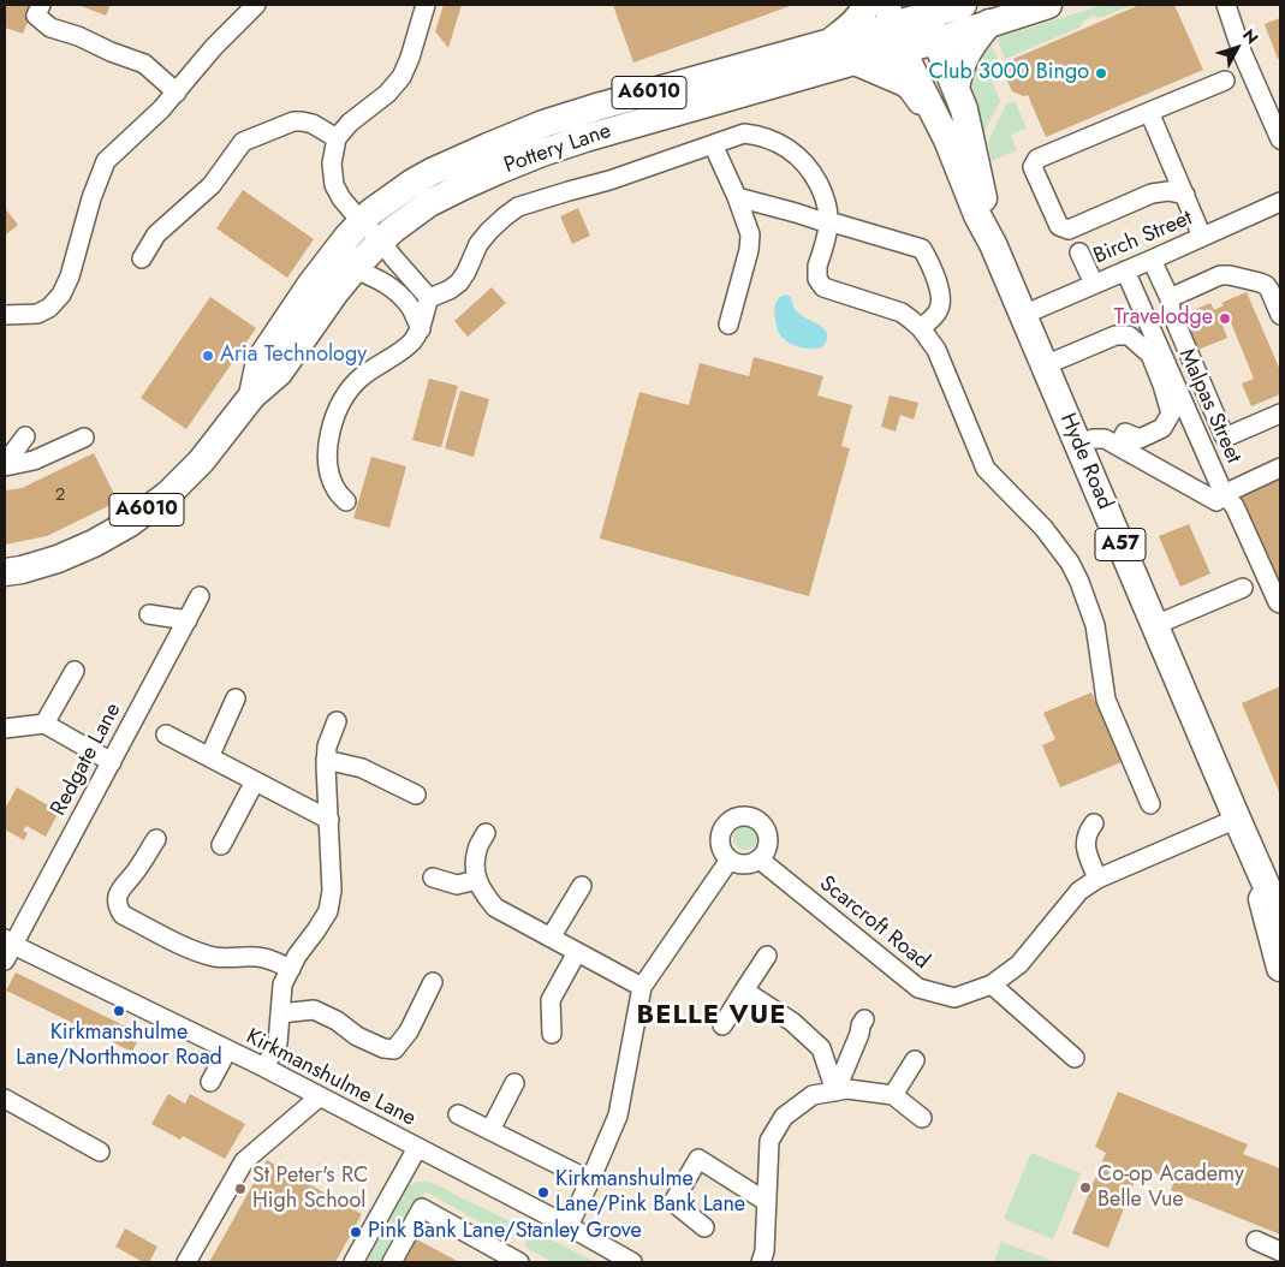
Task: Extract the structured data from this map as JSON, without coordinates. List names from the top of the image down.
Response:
{
  "streets": {
    "highway": [
      "A6010",
      "Pottery Lane",
      "Hyde Road",
      "A57"
    ],
    "street": [
      "Birch Street",
      "Malpas Street",
      "Redgate Lane",
      "Scarcroft Road",
      "Kirkmanshulme Lane"
    ]
  },
  "crossings": [
    ["Pottery Lane", "Hyde Road"],
    ["Pottery Lane", "A57"],
    ["Birch Street", "Malpas Street"],
    ["Birch Street", "Hyde Road"],
    ["Hyde Road", "A57"],
    ["Hyde Road", "Scarcroft Road"],
    ["Redgate Lane", "Kirkmanshulme Lane"]
  ],
  "districts": ["BELLE VUE"],
  "places": [
    "Club 3000 Bingo",
    "Travelodge",
    "Aria Technology",
    "Kirkmanshulme Lane/Northmoor Road",
    "Co-op Academy Belle Vue",
    "St Peter's RC High School",
    "Kirkmanshulme Lane/Pink Bank Lane",
    "Pink Bank Lane/Stanley Grove"
  ],
  "house_numbers": ["2"],
  "north": "top right"
}
